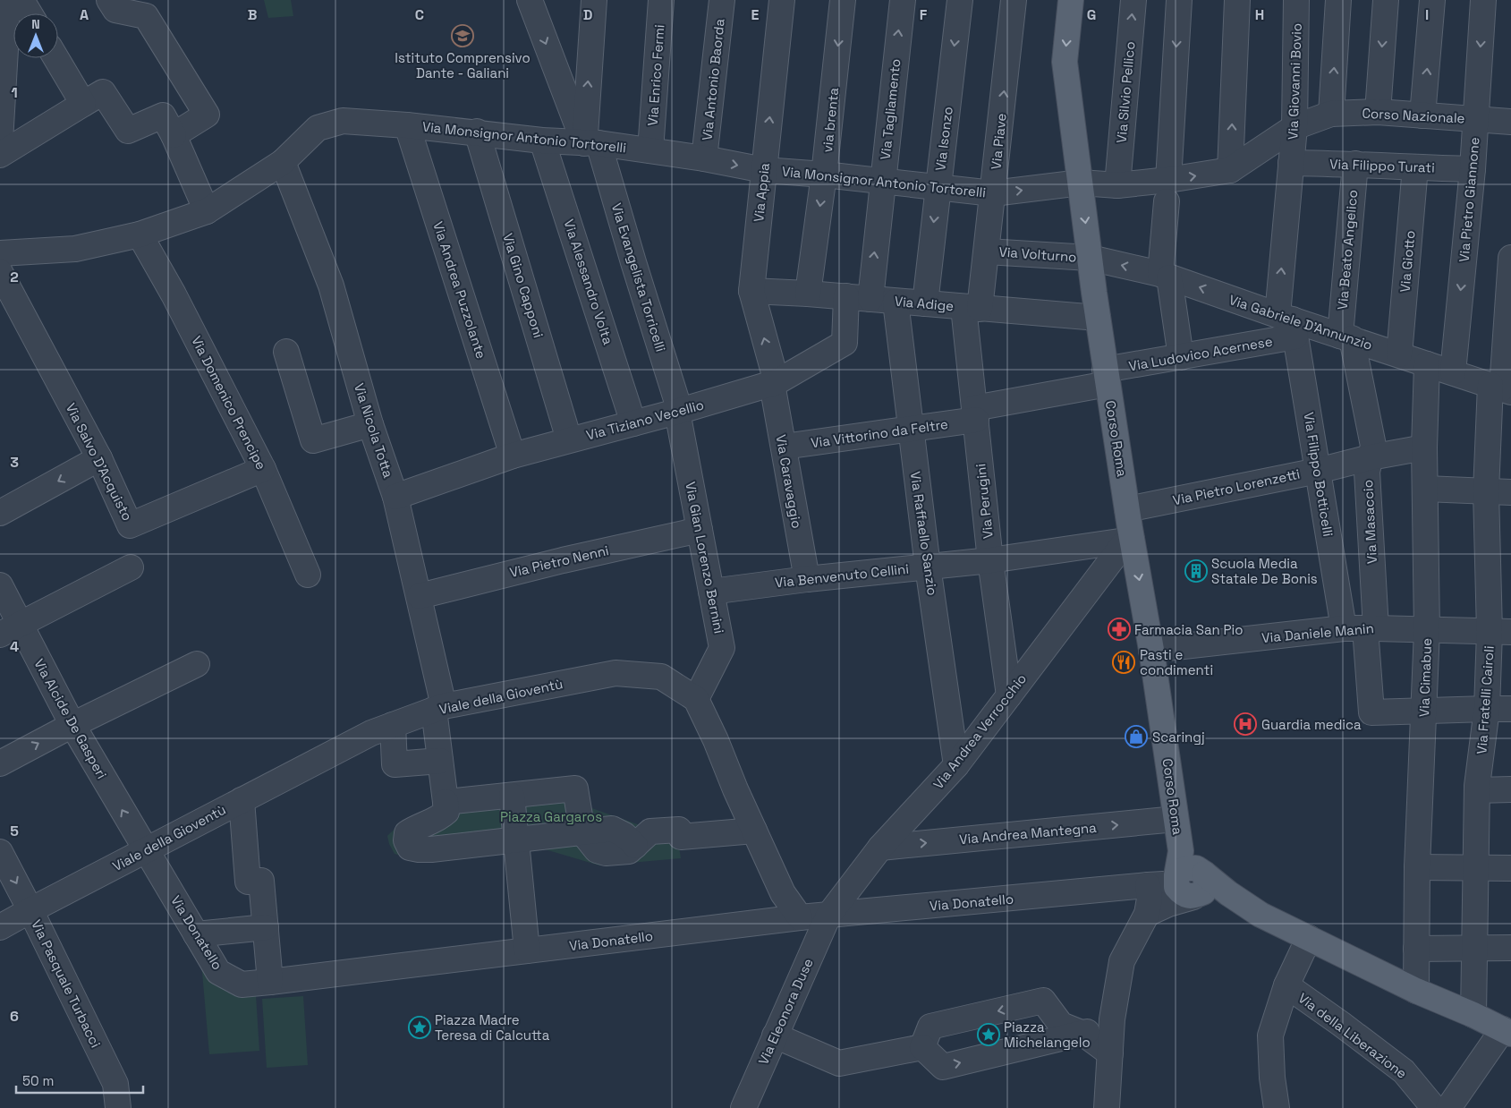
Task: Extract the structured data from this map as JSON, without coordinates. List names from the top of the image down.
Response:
{
  "streets": {
    "main road": ["Corso Roma"],
    "street": [
      "Via Enrico Fermi",
      "Via Antonio Baorda",
      "Via Giovanni Bovio",
      "Via Silvio Pellico",
      "Via Tagliamento",
      "Corso Nazionale",
      "via brenta",
      "Via Monsignor Antonio Tortorelli",
      "Via Isonzo",
      "Via Piave",
      "Via Filippo Turati",
      "Via Appia",
      "Via Pietro Giannone",
      "Via Beato Angelico",
      "Via Volturno",
      "Via Giotto",
      "Via Evangelista Torricelli",
      "Via Alessandro Volta",
      "Via Gino Capponi",
      "Via Andrea Puzzolante",
      "Via Adige",
      "Via Gabriele D'Annunzio",
      "Via Ludovico Acernese",
      "Via Domenico Prencipe",
      "Via Tiziano Vecellio",
      "Via Nicola Totta",
      "Via Vittorino da Feltre",
      "Via Salvo D'Acquisto",
      "Via Filippo Botticelli",
      "Via Caravaggio",
      "Via Pietro Lorenzetti",
      "Via Perugini",
      "Via Masaccio",
      "Via Raffaello Sanzio",
      "Via Gian Lorenzo Bernini",
      "Via Pietro Nenni",
      "Via Benvenuto Cellini",
      "Via Daniele Manin",
      "Via Cimabue",
      "Viale della Gioventù",
      "Via Fratelli Cairoli",
      "Via Alcide De Gasperi",
      "Via Andrea Verrocchio",
      "Via Andrea Mantegna",
      "Via Donatello",
      "Via Pasquale Turbacci",
      "Via Eleonora Duse",
      "Via della Liberazione"
    ]
  },
  "crossings": [
    ["Via Enrico Fermi", "Via Monsignor Antonio Tortorelli"],
    ["Via Antonio Baorda", "Via Monsignor Antonio Tortorelli"],
    ["Via Giovanni Bovio", "Corso Nazionale"],
    ["Via Giovanni Bovio", "Via Filippo Turati"],
    ["Via Giovanni Bovio", "Via Gabriele D'Annunzio"],
    ["Via Giovanni Bovio", "Via Ludovico Acernese"],
    ["Via Giovanni Bovio", "Via Filippo Botticelli"],
    ["Via Silvio Pellico", "Corso Nazionale"],
    ["Via Tagliamento", "Via Monsignor Antonio Tortorelli"],
    ["Via Tagliamento", "Via Adige"],
    ["Via Tagliamento", "Via Tiziano Vecellio"],
    ["Corso Nazionale", "Via Pietro Giannone"],
    ["via brenta", "Via Monsignor Antonio Tortorelli"],
    ["via brenta", "Via Adige"],
    ["Via Monsignor Antonio Tortorelli", "Via Isonzo"],
    ["Via Monsignor Antonio Tortorelli", "Via Piave"],
    ["Via Monsignor Antonio Tortorelli", "Via Appia"],
    ["Via Monsignor Antonio Tortorelli", "Via Evangelista Torricelli"],
    ["Via Monsignor Antonio Tortorelli", "Via Alessandro Volta"],
    ["Via Monsignor Antonio Tortorelli", "Via Gino Capponi"],
    ["Via Monsignor Antonio Tortorelli", "Via Andrea Puzzolante"],
    ["Via Monsignor Antonio Tortorelli", "Via Domenico Prencipe"],
    ["Via Monsignor Antonio Tortorelli", "Via Nicola Totta"],
    ["Via Monsignor Antonio Tortorelli", "Corso Roma"],
    ["Via Isonzo", "Via Adige"],
    ["Via Piave", "Via Volturno"],
    ["Via Piave", "Via Adige"],
    ["Via Piave", "Via Perugini"],
    ["Via Filippo Turati", "Via Pietro Giannone"],
    ["Via Filippo Turati", "Via Beato Angelico"],
    ["Via Filippo Turati", "Via Giotto"],
    ["Via Appia", "Via Adige"],
    ["Via Appia", "Via Tiziano Vecellio"],
    ["Via Appia", "Via Caravaggio"],
    ["Via Pietro Giannone", "Via Gabriele D'Annunzio"],
    ["Via Beato Angelico", "Via Gabriele D'Annunzio"],
    ["Via Beato Angelico", "Via Masaccio"],
    ["Via Volturno", "Via Gabriele D'Annunzio"],
    ["Via Volturno", "Corso Roma"],
    ["Via Giotto", "Via Gabriele D'Annunzio"],
    ["Via Evangelista Torricelli", "Via Tiziano Vecellio"],
    ["Via Evangelista Torricelli", "Via Gian Lorenzo Bernini"],
    ["Via Alessandro Volta", "Via Tiziano Vecellio"],
    ["Via Gino Capponi", "Via Tiziano Vecellio"],
    ["Via Andrea Puzzolante", "Via Tiziano Vecellio"],
    ["Via Adige", "Via Tiziano Vecellio"],
    ["Via Adige", "Corso Roma"],
    ["Via Adige", "Via Perugini"],
    ["Via Adige", "Via Raffaello Sanzio"],
    ["Via Gabriele D'Annunzio", "Via Ludovico Acernese"],
    ["Via Gabriele D'Annunzio", "Corso Roma"],
    ["Via Gabriele D'Annunzio", "Via Filippo Botticelli"],
    ["Via Gabriele D'Annunzio", "Via Masaccio"],
    ["Via Gabriele D'Annunzio", "Via Cimabue"],
    ["Via Gabriele D'Annunzio", "Via Fratelli Cairoli"],
    ["Via Ludovico Acernese", "Via Vittorino da Feltre"],
    ["Via Ludovico Acernese", "Corso Roma"],
    ["Via Ludovico Acernese", "Via Filippo Botticelli"],
    ["Via Domenico Prencipe", "Via Salvo D'Acquisto"],
    ["Via Tiziano Vecellio", "Via Nicola Totta"],
    ["Via Tiziano Vecellio", "Via Caravaggio"],
    ["Via Tiziano Vecellio", "Via Gian Lorenzo Bernini"],
    ["Via Nicola Totta", "Via Pietro Nenni"],
    ["Via Nicola Totta", "Viale della Gioventù"],
    ["Via Vittorino da Feltre", "Corso Roma"],
    ["Via Vittorino da Feltre", "Via Caravaggio"],
    ["Via Vittorino da Feltre", "Via Perugini"],
    ["Via Vittorino da Feltre", "Via Raffaello Sanzio"],
    ["Corso Roma", "Via Pietro Lorenzetti"],
    ["Corso Roma", "Via Benvenuto Cellini"],
    ["Corso Roma", "Via Daniele Manin"],
    ["Corso Roma", "Via Andrea Verrocchio"],
    ["Corso Roma", "Via Andrea Mantegna"],
    ["Via Filippo Botticelli", "Via Pietro Lorenzetti"],
    ["Via Filippo Botticelli", "Via Masaccio"],
    ["Via Filippo Botticelli", "Via Daniele Manin"],
    ["Via Filippo Botticelli", "Via Cimabue"],
    ["Via Caravaggio", "Via Benvenuto Cellini"],
    ["Via Pietro Lorenzetti", "Via Masaccio"],
    ["Via Pietro Lorenzetti", "Via Cimabue"],
    ["Via Perugini", "Via Benvenuto Cellini"],
    ["Via Perugini", "Via Andrea Verrocchio"],
    ["Via Masaccio", "Via Daniele Manin"],
    ["Via Raffaello Sanzio", "Via Benvenuto Cellini"],
    ["Via Raffaello Sanzio", "Via Andrea Verrocchio"],
    ["Via Gian Lorenzo Bernini", "Via Pietro Nenni"],
    ["Via Gian Lorenzo Bernini", "Via Benvenuto Cellini"],
    ["Via Gian Lorenzo Bernini", "Viale della Gioventù"],
    ["Via Benvenuto Cellini", "Via Andrea Verrocchio"],
    ["Via Daniele Manin", "Via Cimabue"],
    ["Via Daniele Manin", "Via Fratelli Cairoli"],
    ["Viale della Gioventù", "Via Alcide De Gasperi"],
    ["Viale della Gioventù", "Via Donatello"],
    ["Viale della Gioventù", "Via Pasquale Turbacci"],
    ["Via Alcide De Gasperi", "Via Donatello"],
    ["Via Andrea Verrocchio", "Via Andrea Mantegna"],
    ["Via Andrea Verrocchio", "Via Donatello"],
    ["Via Andrea Verrocchio", "Via Eleonora Duse"],
    ["Via Donatello", "Via Eleonora Duse"]
  ],
  "one_way": [
    "Via Tagliamento",
    "via brenta",
    "Via Isonzo",
    "Via Gabriele D'Annunzio",
    "Corso Roma",
    "Via Alcide De Gasperi"
  ],
  "parks": ["Piazza Gargaros"],
  "places": {
    "school or university": ["Istituto Comprensivo Dante - Galiani"],
    "building": ["Scuola Media Statale De Bonis"],
    "pharmacy": ["Farmacia San Pio"],
    "restaurant": ["Pasti e condimenti"],
    "hospital": ["Guardia medica"],
    "shop": ["Scaringj"],
    "place": ["Piazza Madre Teresa di Calcutta", "Piazza Michelangelo"]
  },
  "scale_bar": "50 m",
  "north": "top",
  "grid": {
    "columns": [
      "A",
      "B",
      "C",
      "D",
      "E",
      "F",
      "G",
      "H",
      "I"
    ],
    "rows": [
      "1",
      "2",
      "3",
      "4",
      "5",
      "6"
    ]
  }
}
